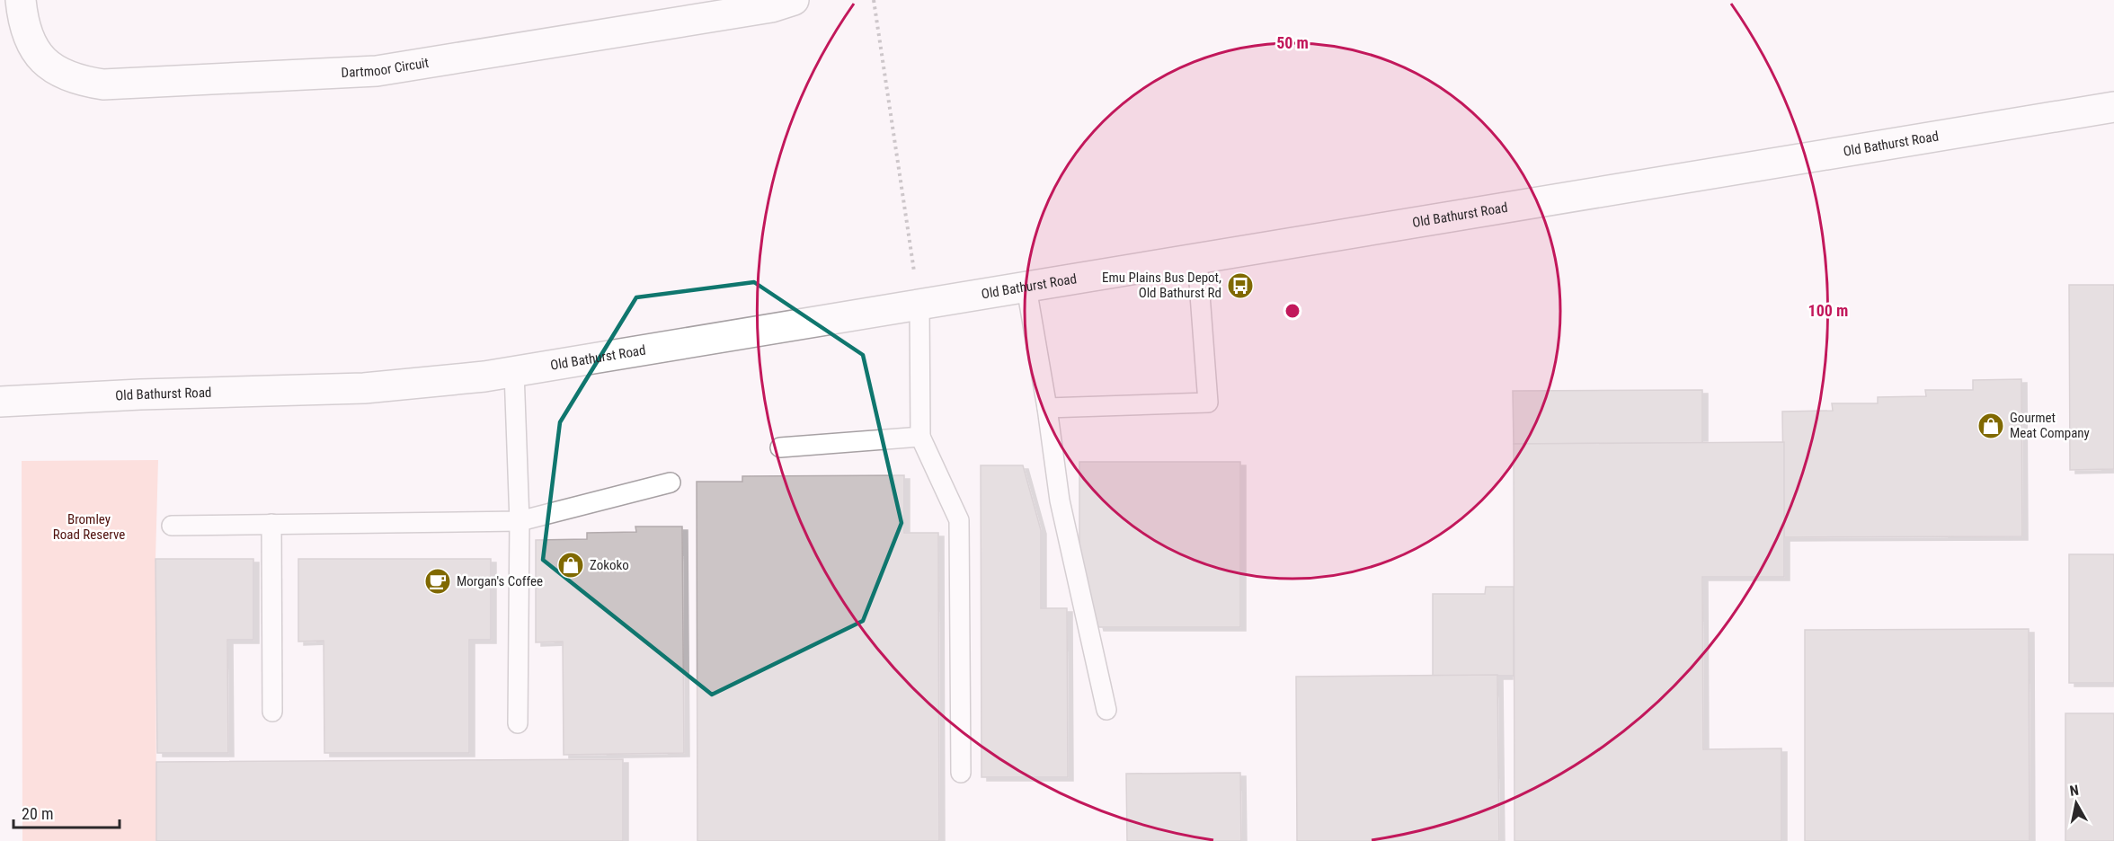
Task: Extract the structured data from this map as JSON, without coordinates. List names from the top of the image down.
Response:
{
  "streets": {
    "main road": ["Dartmoor Circuit", "Old Bathurst Road"]
  },
  "parks": ["Bromley Road Reserve"],
  "places": {
    "bus stop": ["Emu Plains Bus Depot, Old Bathurst Rd"],
    "shop": ["Gourmet Meat Company", "Zokoko"],
    "cafe": ["Morgan's Coffee"]
  },
  "scale_bar": "20 m",
  "north": "top",
  "rings": ["50 m", "100 m"]
}
